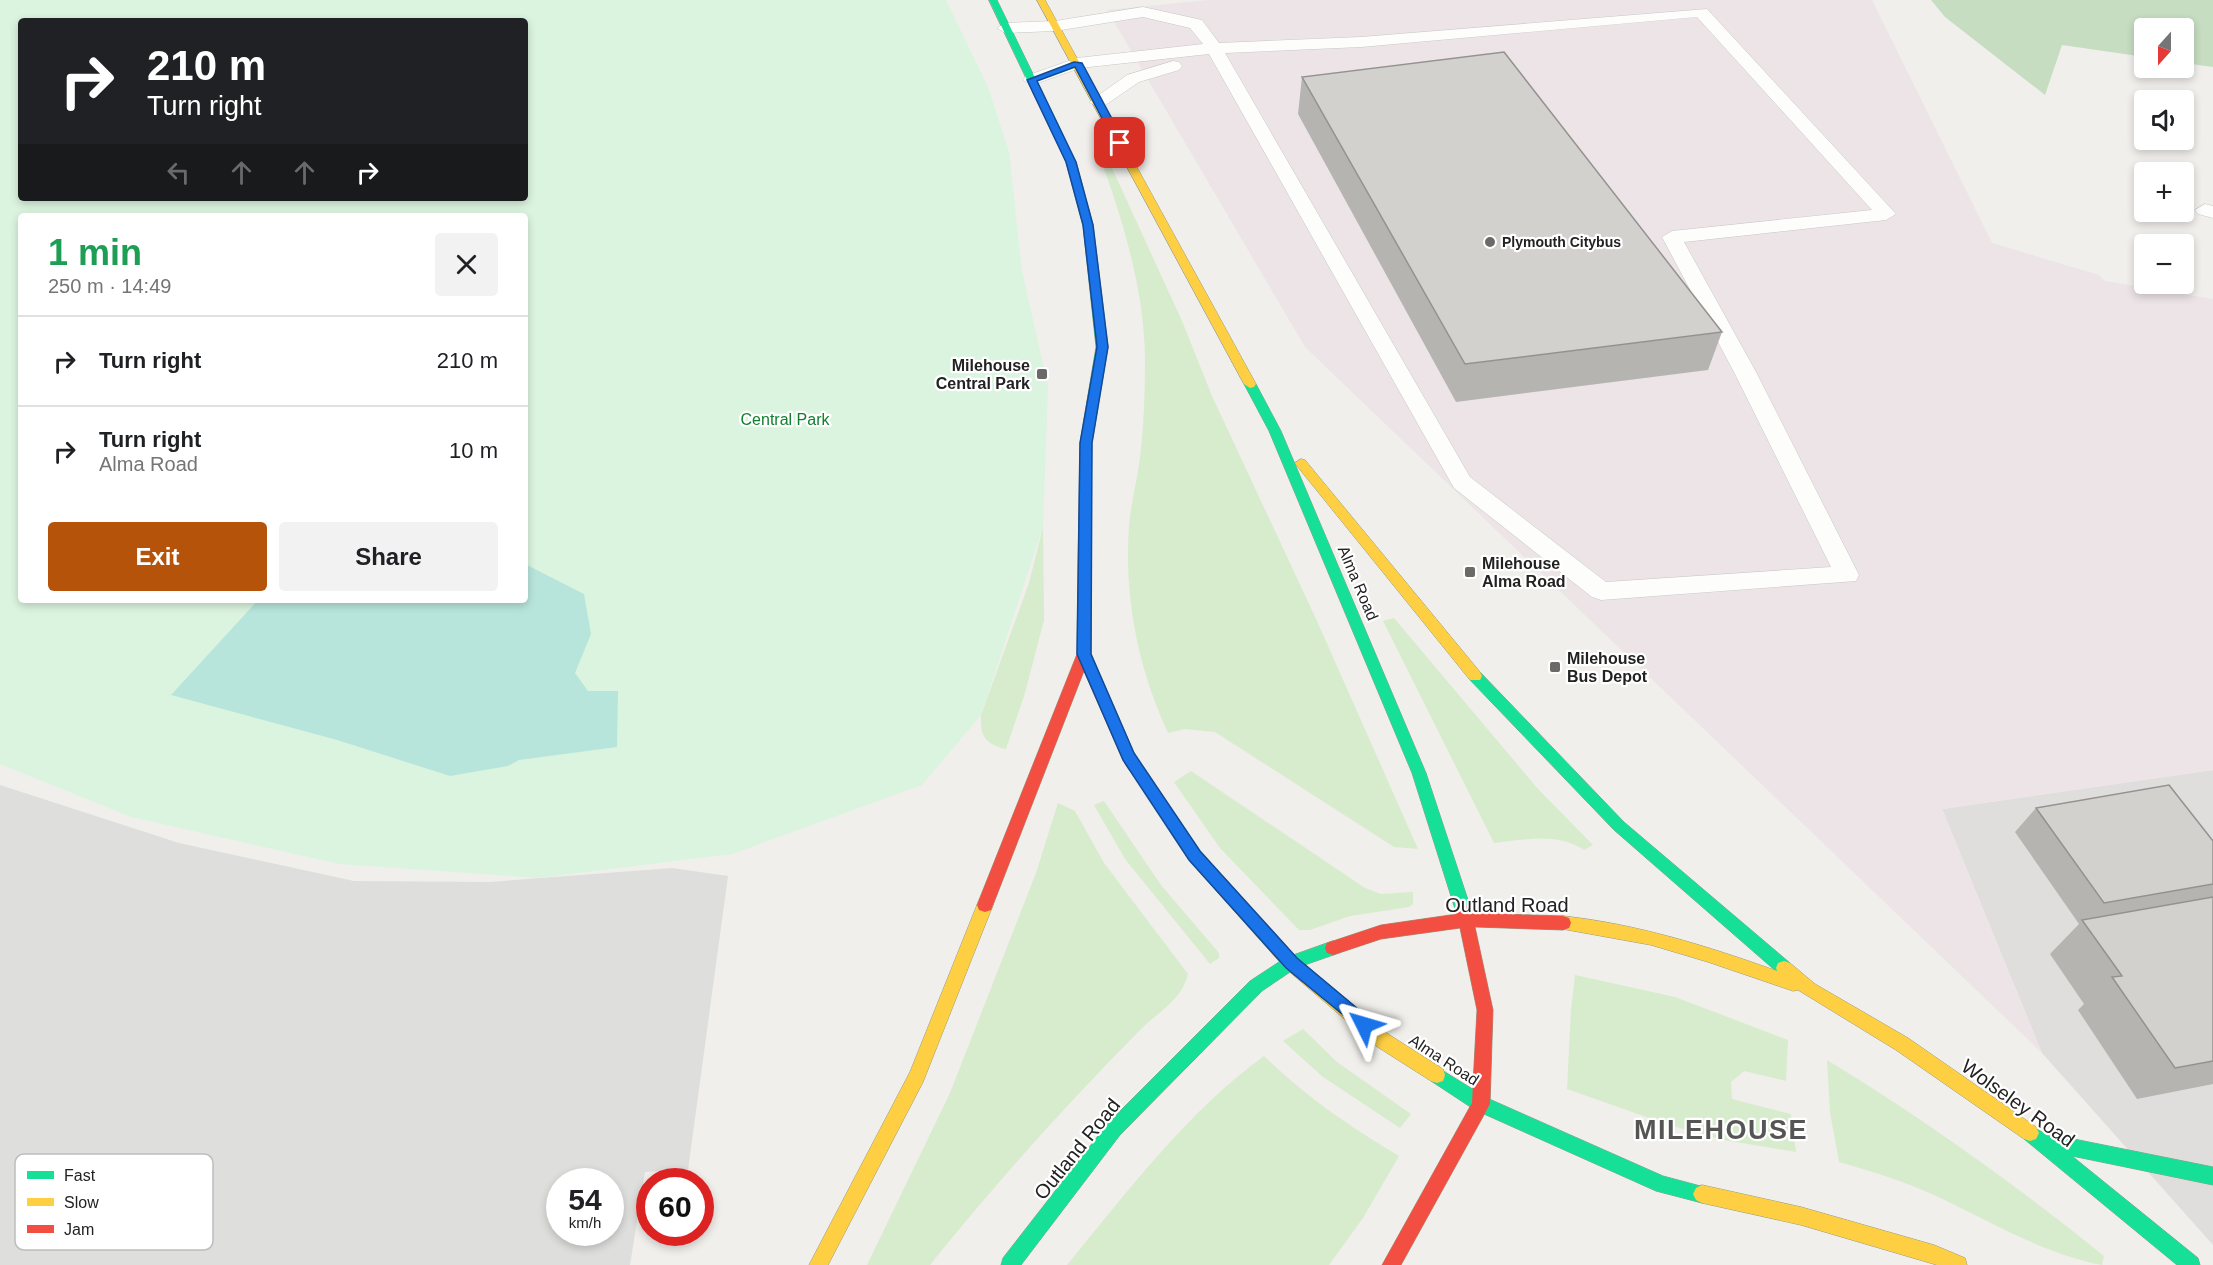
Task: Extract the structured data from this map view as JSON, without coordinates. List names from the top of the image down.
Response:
{
  "streets": {
    "main road": ["Alma Road", "Outland Road", "Wolseley Road"]
  },
  "crossings": [
    ["Alma Road", "Outland Road"],
    ["Alma Road", "Wolseley Road"],
    ["Outland Road", "Wolseley Road"]
  ],
  "districts": ["MILEHOUSE"],
  "parks": ["Central Park"],
  "places": {
    "other": ["Plymouth Citybus"],
    "transit": ["Milehouse Central Park", "Milehouse Alma Road", "Milehouse Bus Depot"]
  },
  "legend": ["Fast", "Slow", "Jam"],
  "north": "bottom",
  "page": {
    "map_buttons": ["+", "−"],
    "turn": ["210 m", "Turn right"],
    "heading": ["1 min", "250 m · 14:49"],
    "list": [
      {
        "name": "Turn right",
        "value": "210 m"
      },
      {
        "name": "Turn right",
        "note": "Alma Road",
        "value": "10 m"
      }
    ],
    "buttons": ["Exit", "Share"],
    "speed": "54 km/h",
    "limit": "60"
  }
}
